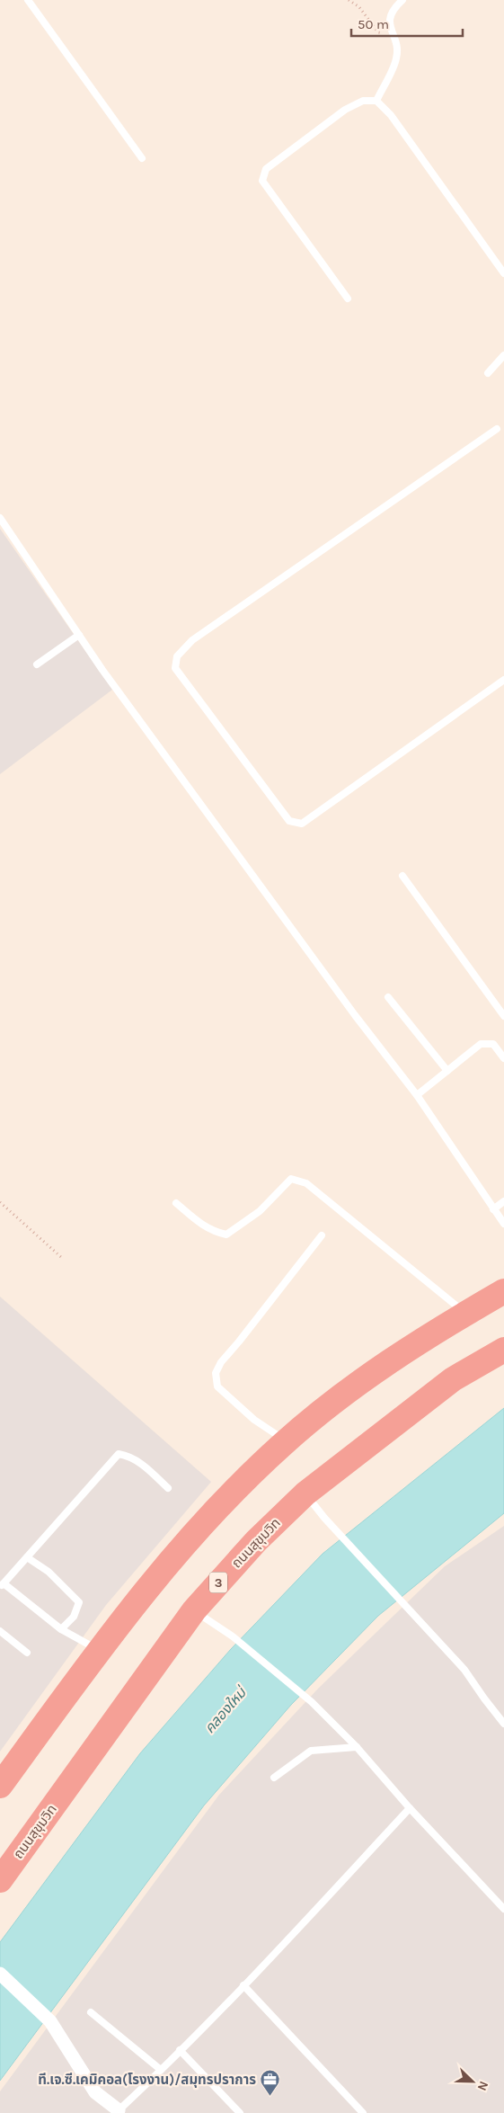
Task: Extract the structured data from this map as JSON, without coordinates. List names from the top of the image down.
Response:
{
  "streets": {
    "highway": ["ถนนสุขุมวิท", "3"]
  },
  "water": ["คลองใหม่"],
  "places": {
    "office": ["ที.เจ.ซี.เคมิคอล(โรงงาน)/สมุทรปราการ"]
  },
  "scale_bar": "50 m",
  "north": "bottom right"
}
